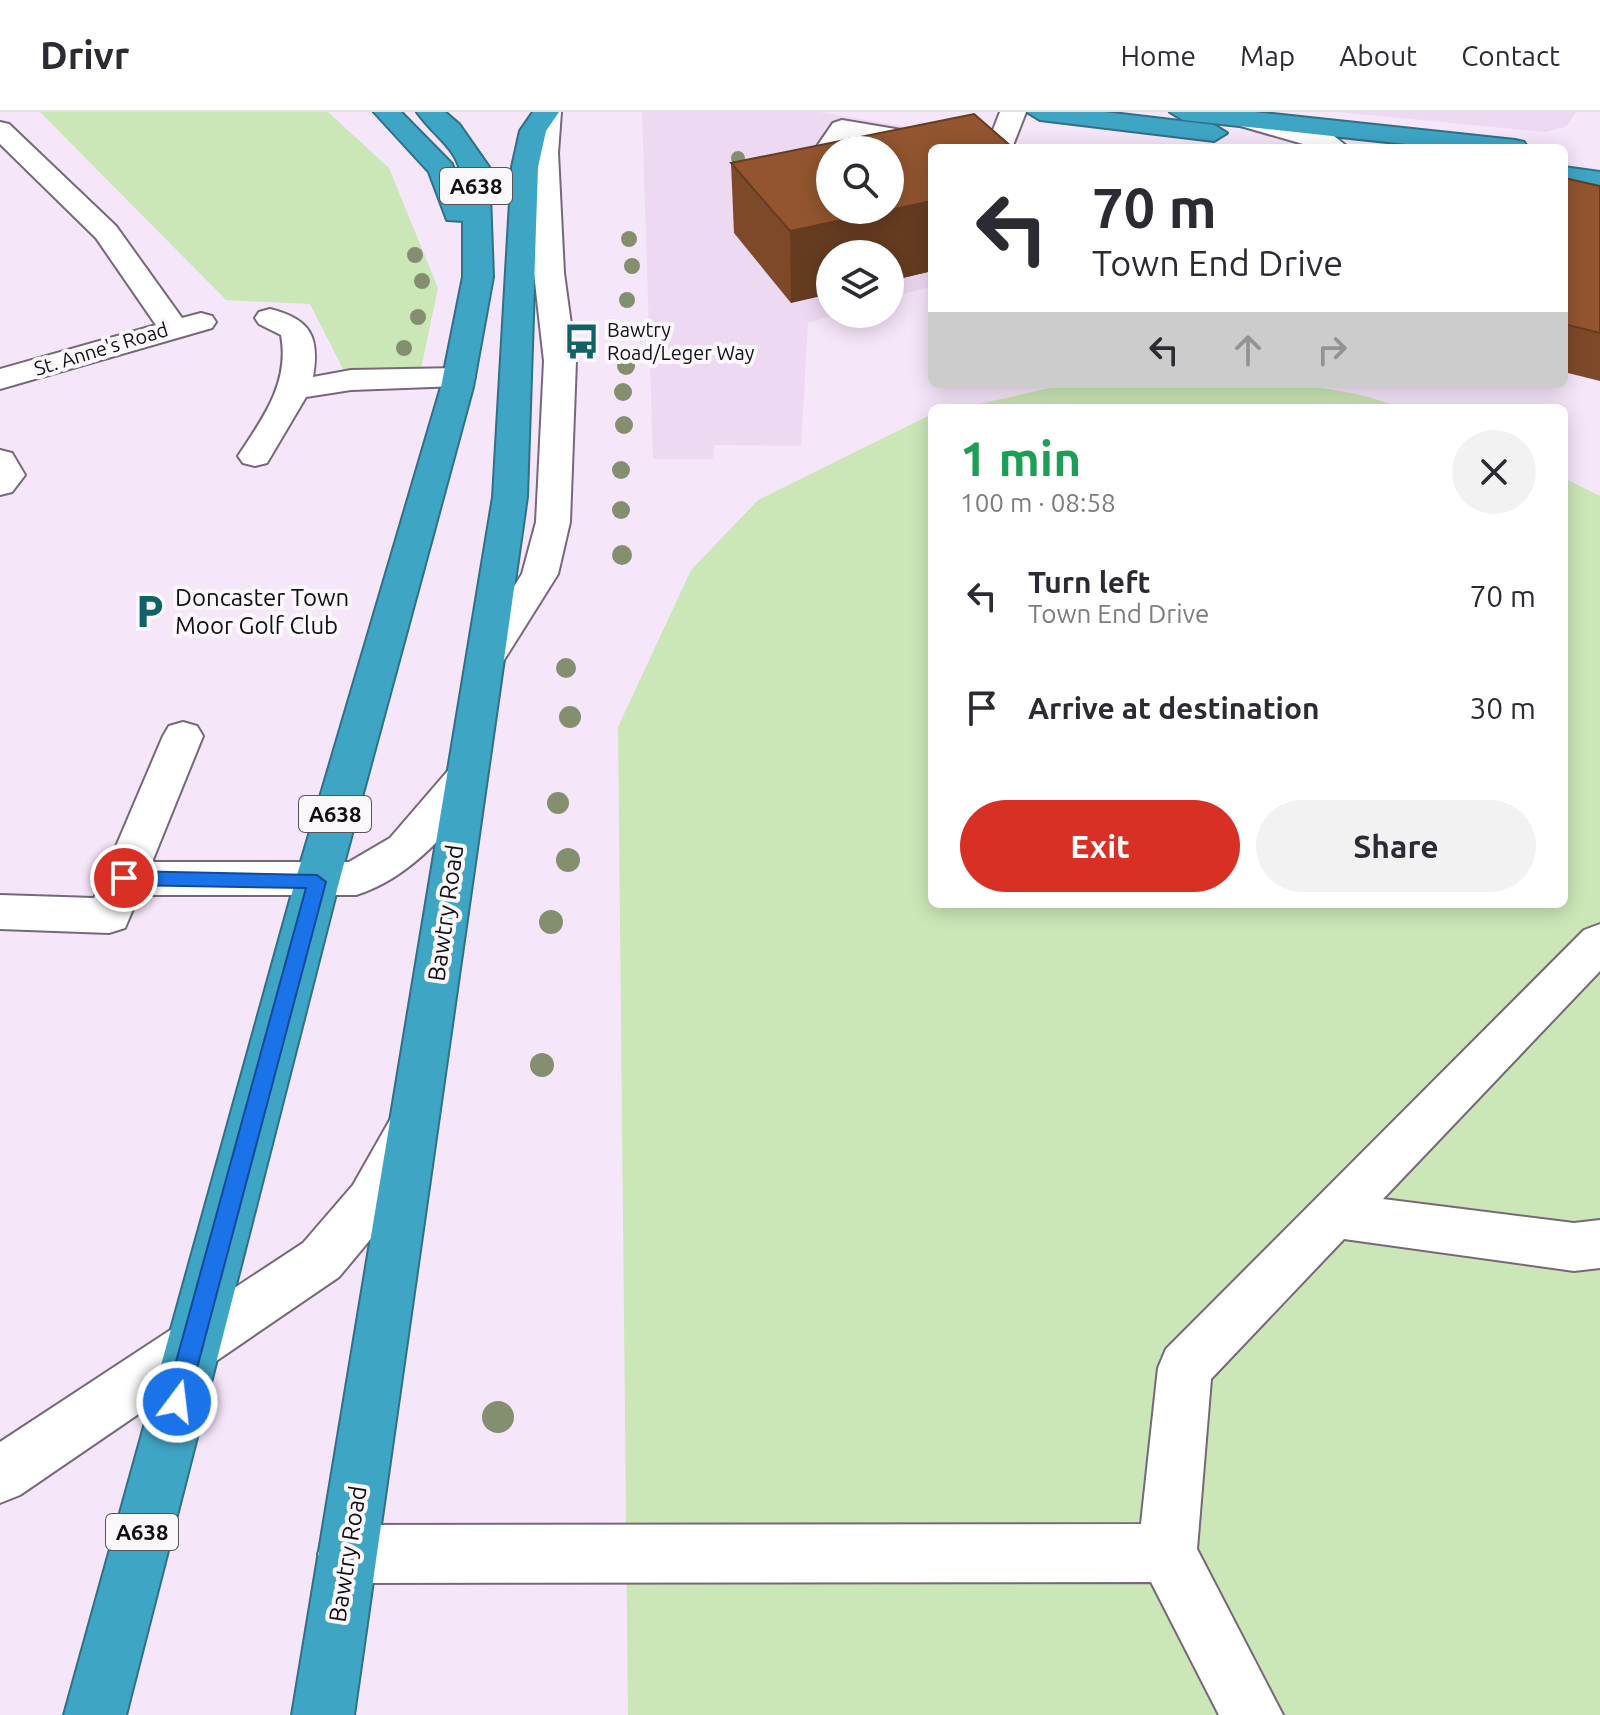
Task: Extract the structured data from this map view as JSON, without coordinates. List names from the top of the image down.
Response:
{
  "streets": {
    "highway": ["A638", "Bawtry Road"],
    "street": ["St. Anne's Road"]
  },
  "places": {
    "bus stop": ["Bawtry Road/Leger Way"],
    "parking": ["Doncaster Town Moor Golf Club"]
  },
  "page": {
    "header": "Drivr",
    "nav": [
      "Home",
      "Map",
      "About",
      "Contact"
    ],
    "turn": ["70 m", "Town End Drive"],
    "heading": ["1 min", "100 m · 08:58"],
    "list": [
      {
        "name": "Turn left",
        "note": "Town End Drive",
        "value": "70 m"
      },
      {
        "name": "Arrive at destination",
        "value": "30 m"
      }
    ],
    "buttons": ["Exit", "Share"]
  }
}
